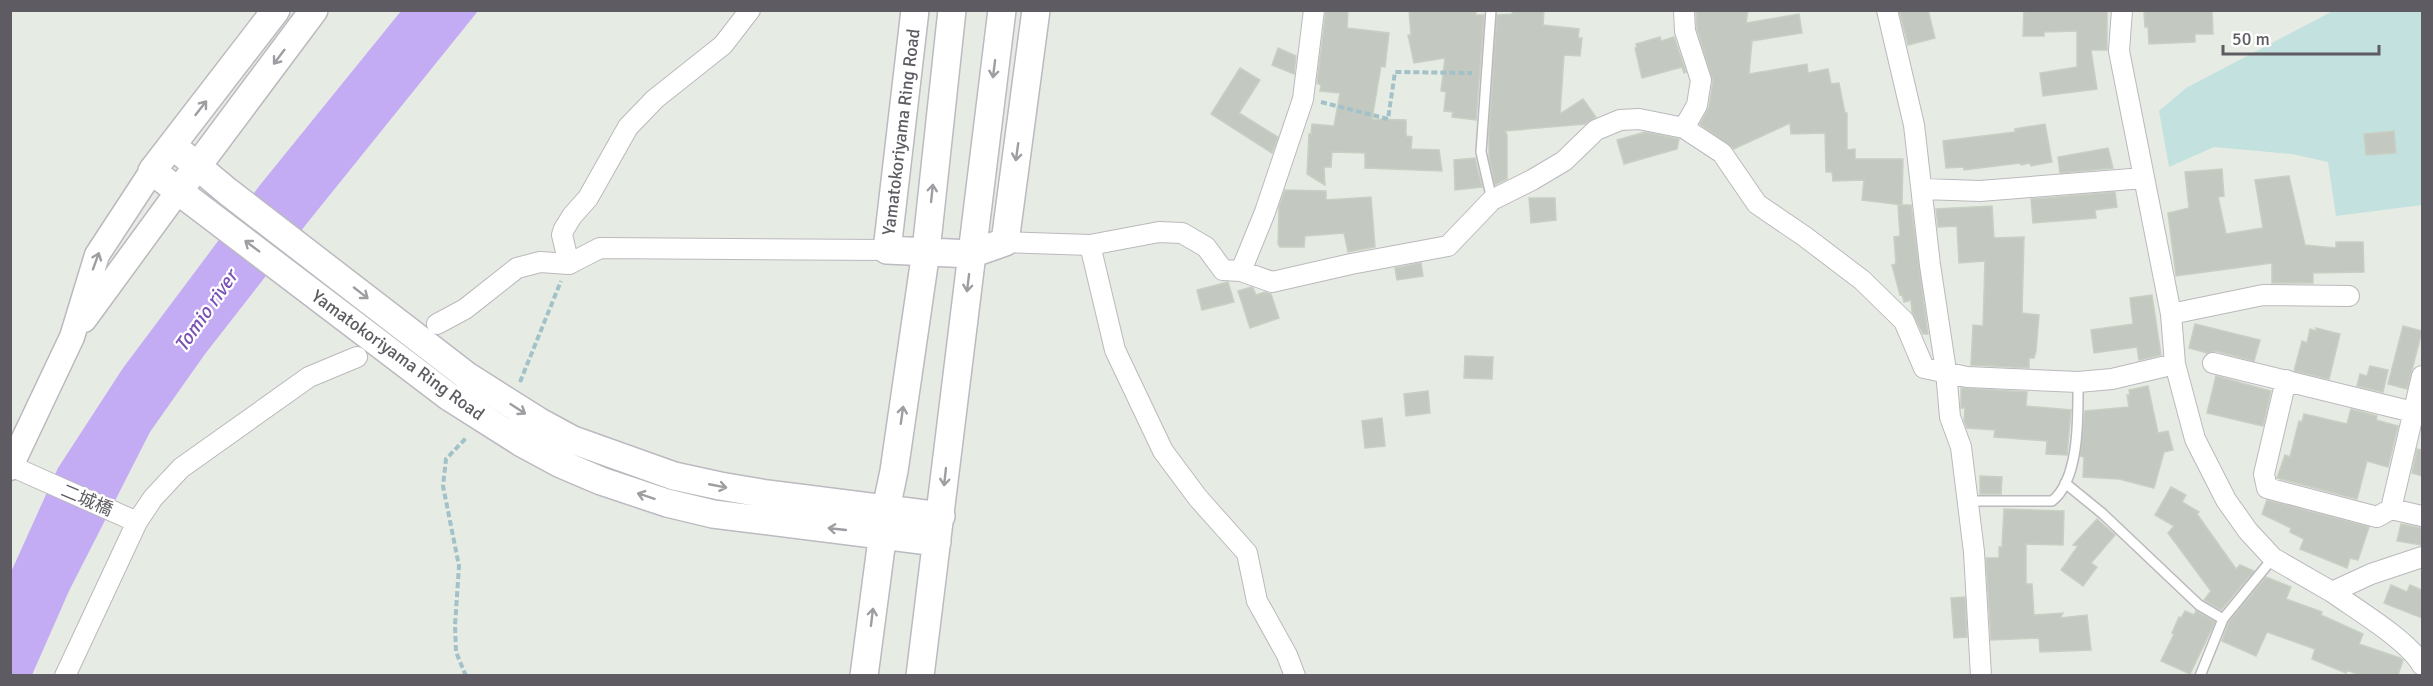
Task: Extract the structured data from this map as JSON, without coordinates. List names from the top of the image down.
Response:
{
  "streets": {
    "main road": ["Yamatokoriyama Ring Road"],
    "street": ["二城橋"]
  },
  "water": ["Tomio river"],
  "scale_bar": "50 m"
}
